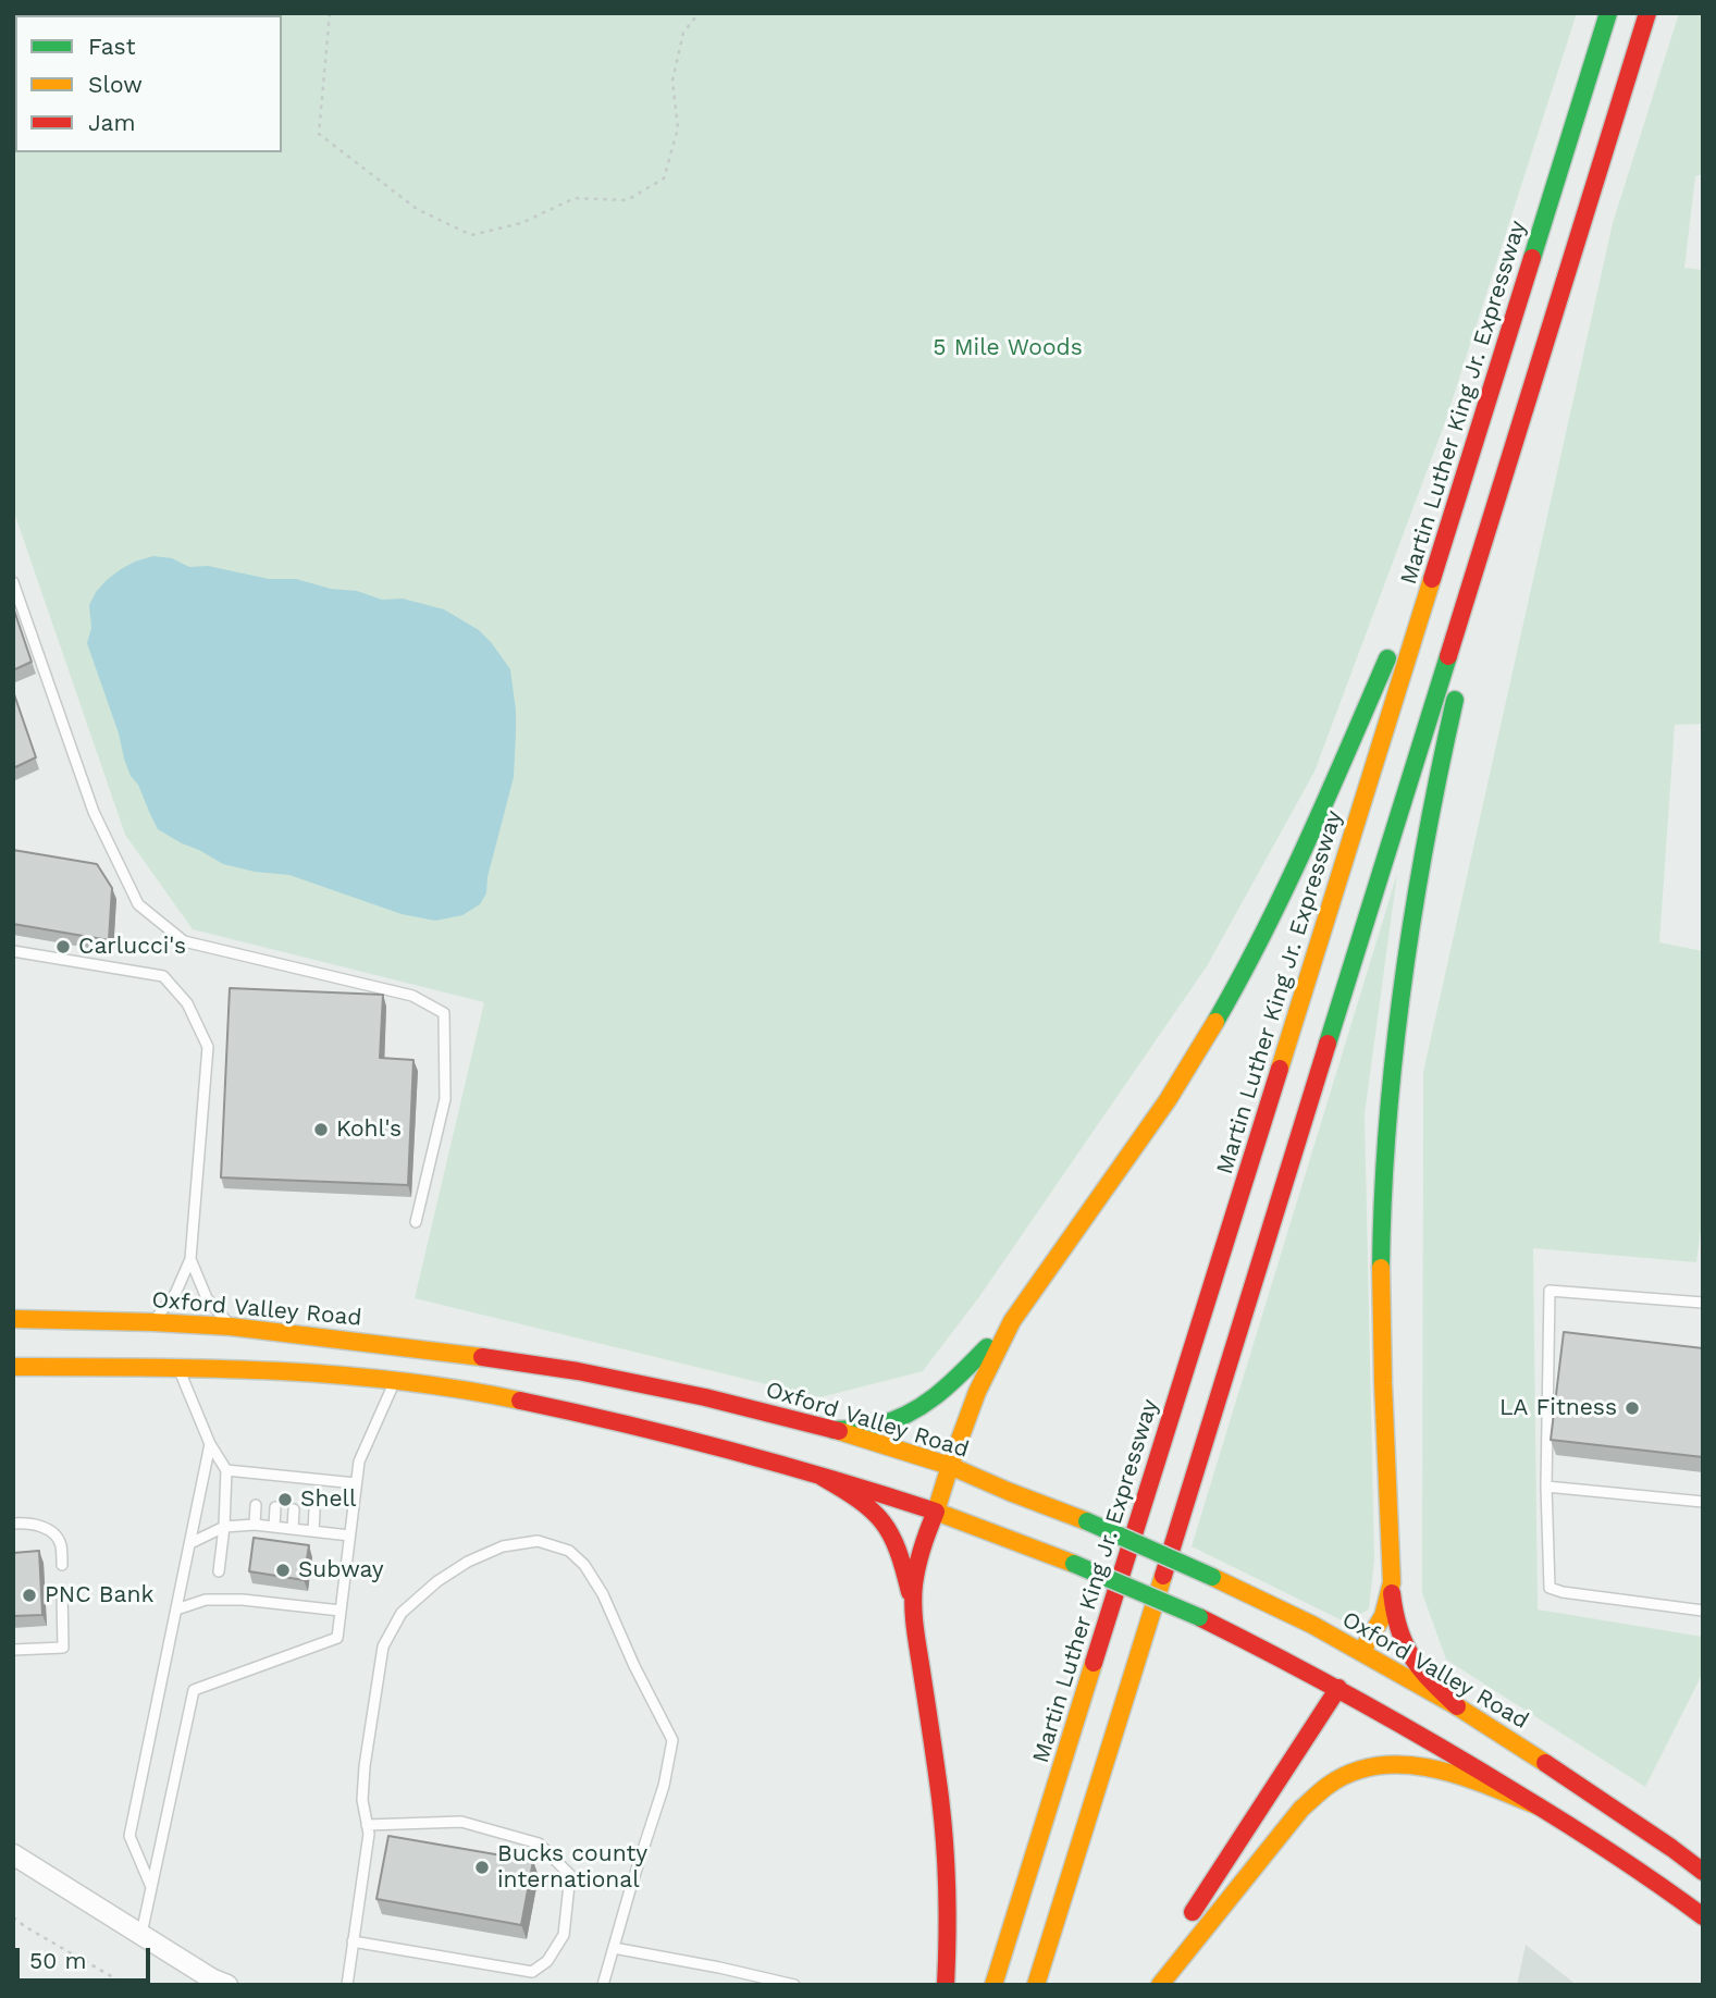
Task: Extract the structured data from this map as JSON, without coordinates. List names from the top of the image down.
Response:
{
  "streets": {
    "main road": ["Martin Luther King Jr. Expressway", "Oxford Valley Road"]
  },
  "parks": ["5 Mile Woods"],
  "places": [
    "Carlucci's",
    "Kohl's",
    "LA Fitness",
    "Shell",
    "Subway",
    "PNC Bank",
    "Bucks county international"
  ],
  "legend": ["Fast", "Slow", "Jam"],
  "scale_bar": "50 m"
}
